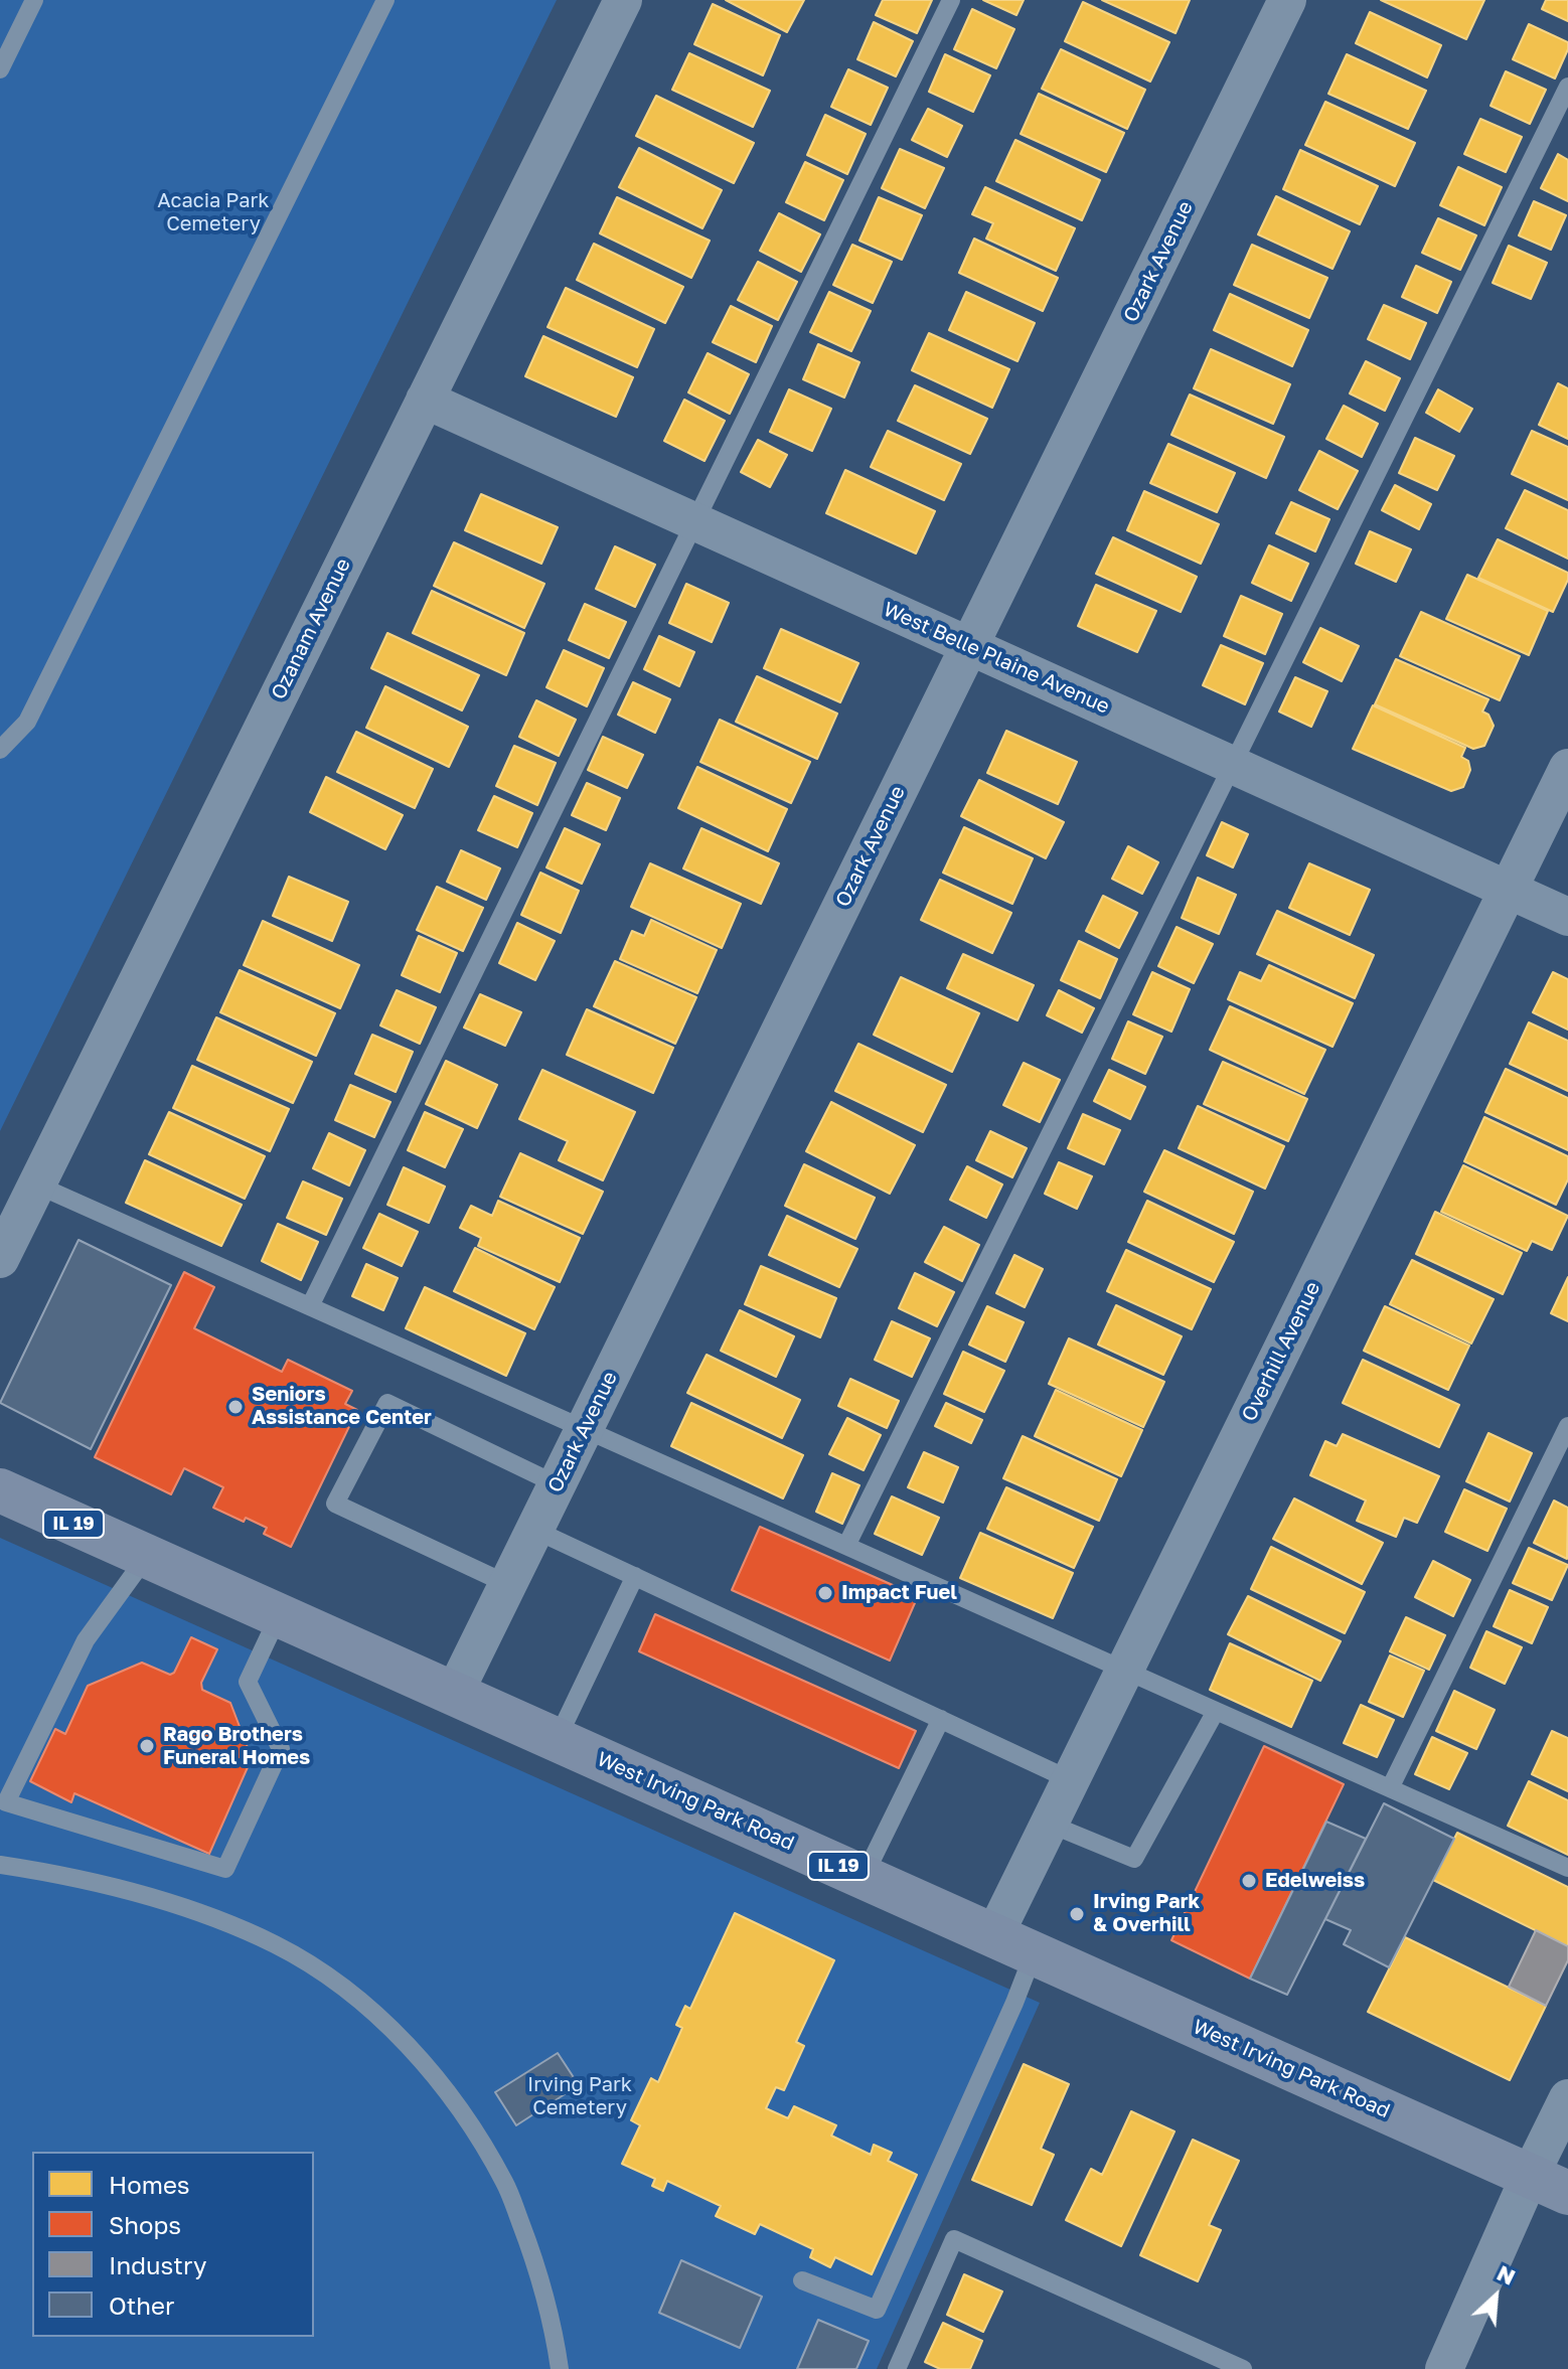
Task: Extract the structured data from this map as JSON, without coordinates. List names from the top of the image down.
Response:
{
  "streets": {
    "main road": ["IL 19", "West Irving Park Road"],
    "street": [
      "Ozark Avenue",
      "Ozanam Avenue",
      "West Belle Plaine Avenue",
      "Overhill Avenue"
    ]
  },
  "crossings": [
    ["Ozark Avenue", "West Belle Plaine Avenue"],
    ["Ozark Avenue", "West Irving Park Road"],
    ["Ozanam Avenue", "West Belle Plaine Avenue"],
    ["West Belle Plaine Avenue", "Overhill Avenue"],
    ["Overhill Avenue", "West Irving Park Road"]
  ],
  "parks": ["Acacia Park Cemetery", "Irving Park Cemetery"],
  "places": [
    "Seniors Assistance Center",
    "Impact Fuel",
    "Rago Brothers Funeral Homes",
    "Edelweiss",
    "Irving Park & Overhill"
  ],
  "legend": [
    "Homes",
    "Shops",
    "Industry",
    "Other"
  ],
  "north": "top right"
}
